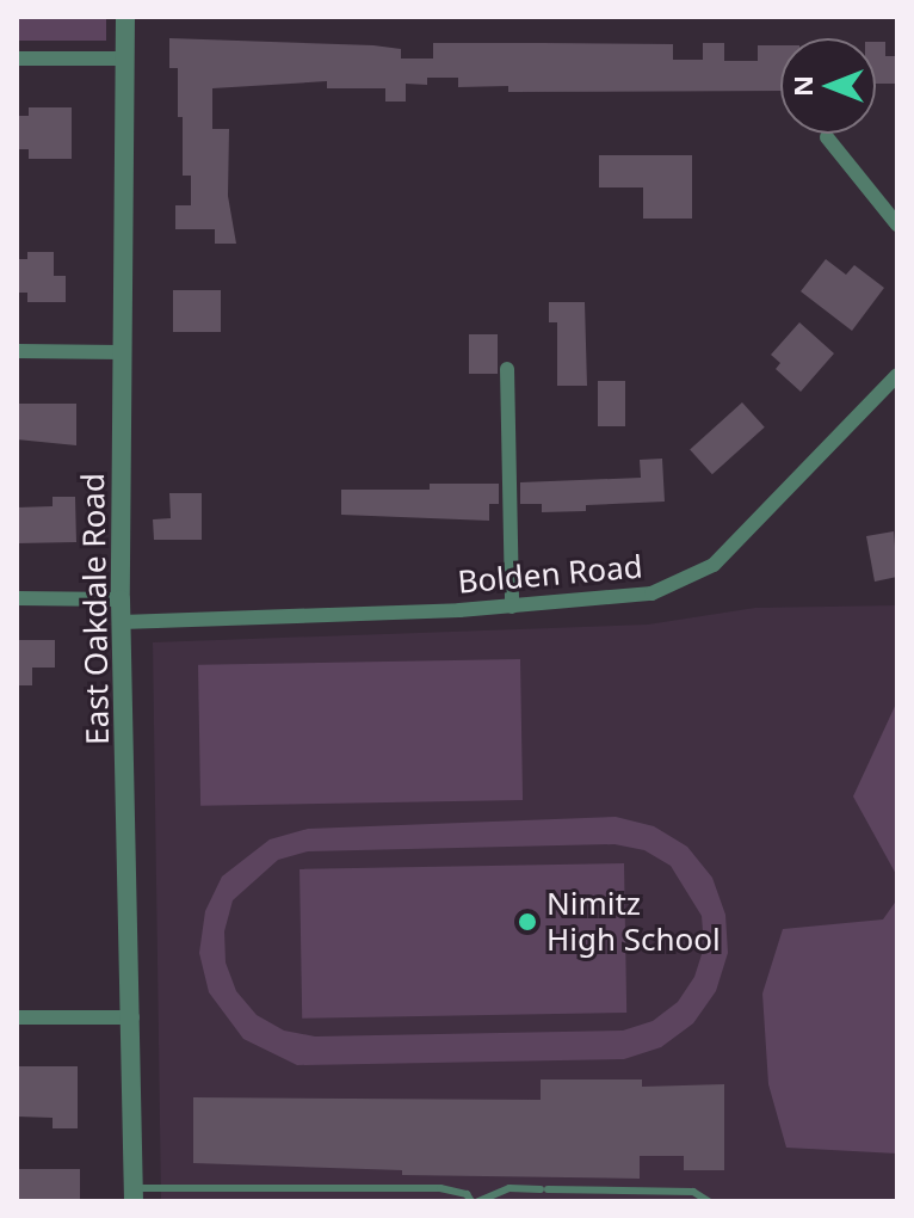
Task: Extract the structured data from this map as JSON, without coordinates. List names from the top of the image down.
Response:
{
  "streets": {
    "street": ["Bolden Road", "East Oakdale Road"]
  },
  "crossings": [
    ["Bolden Road", "East Oakdale Road"]
  ],
  "places": ["Nimitz High School"],
  "north": "left"
}
